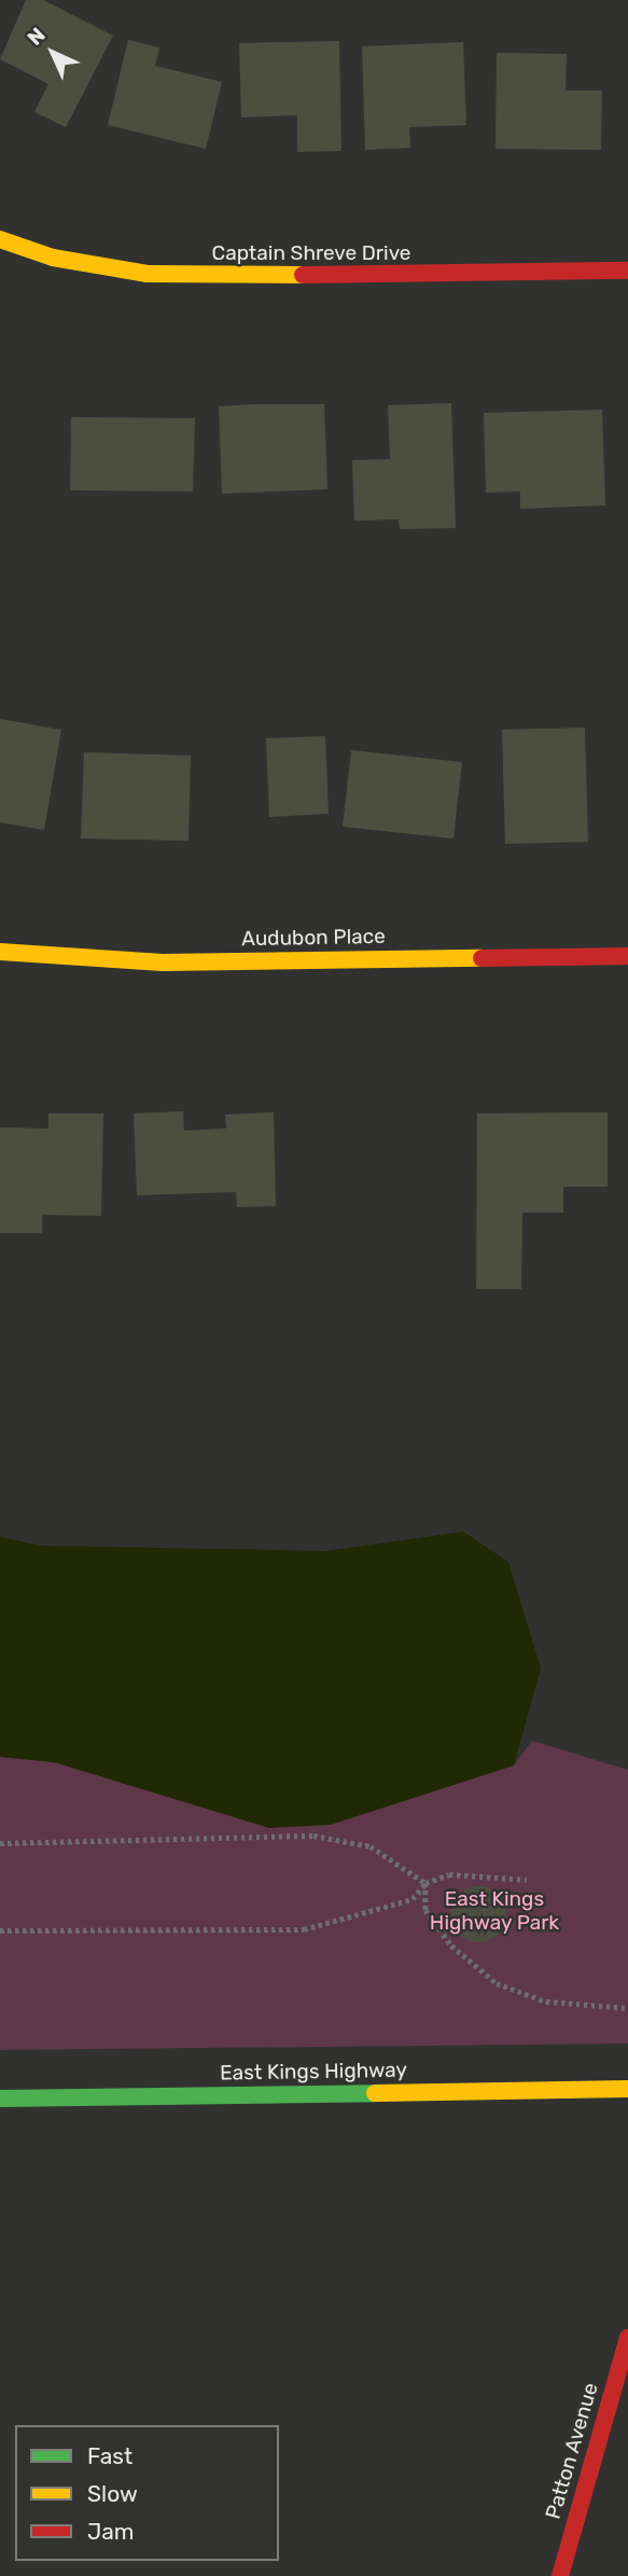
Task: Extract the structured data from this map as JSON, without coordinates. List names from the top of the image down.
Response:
{
  "streets": {
    "street": [
      "Captain Shreve Drive",
      "Audubon Place",
      "East Kings Highway",
      "Patton Avenue"
    ]
  },
  "parks": ["East Kings Highway Park"],
  "legend": ["Fast", "Slow", "Jam"],
  "north": "top left"
}
